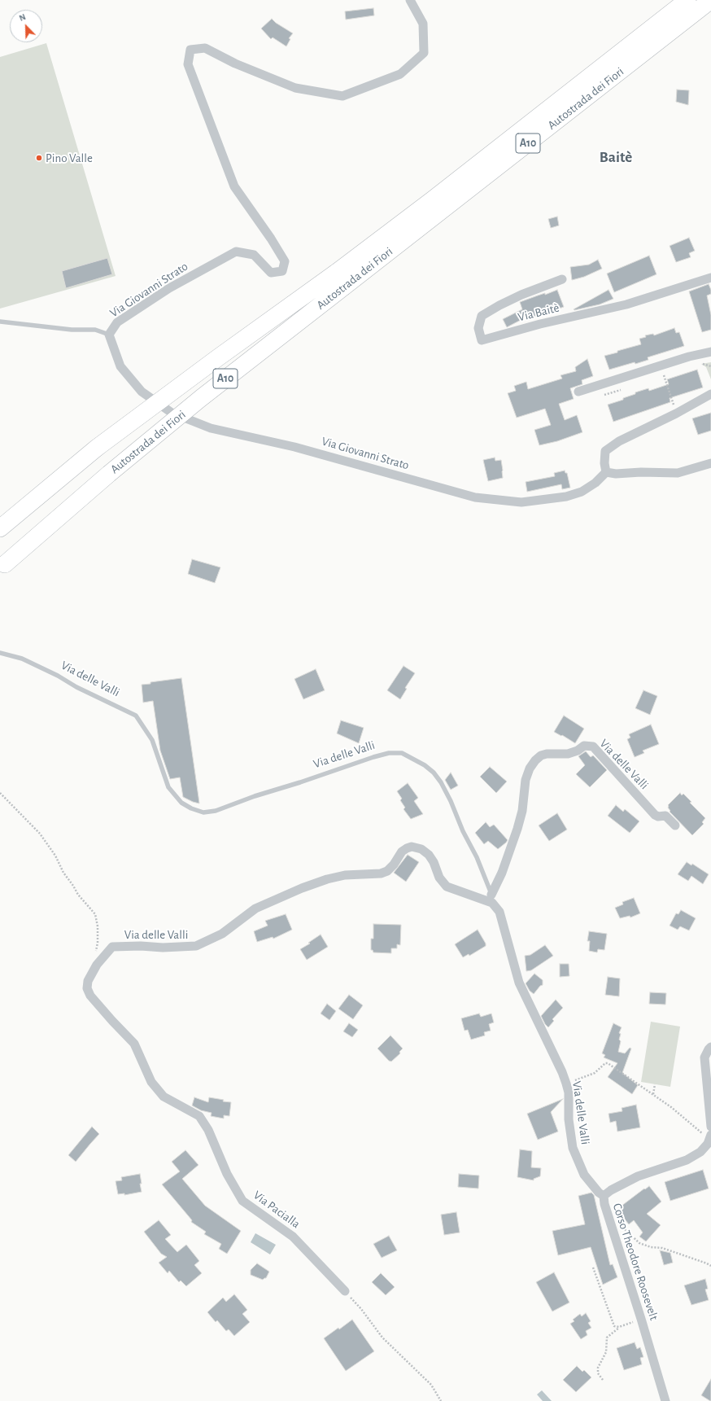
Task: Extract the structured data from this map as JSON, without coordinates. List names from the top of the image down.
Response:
{
  "streets": {
    "highway": ["Autostrada dei Fiori", "A10"],
    "street": [
      "Via Giovanni Strato",
      "Via Baitè",
      "Via delle Valli",
      "Via Pacialla",
      "Corso Theodore Roosevelt"
    ]
  },
  "crossings": [
    ["Via delle Valli", "Via Pacialla"],
    ["Via delle Valli", "Corso Theodore Roosevelt"]
  ],
  "districts": ["Baitè"],
  "places": ["Pino Valle"],
  "north": "top left"
}
